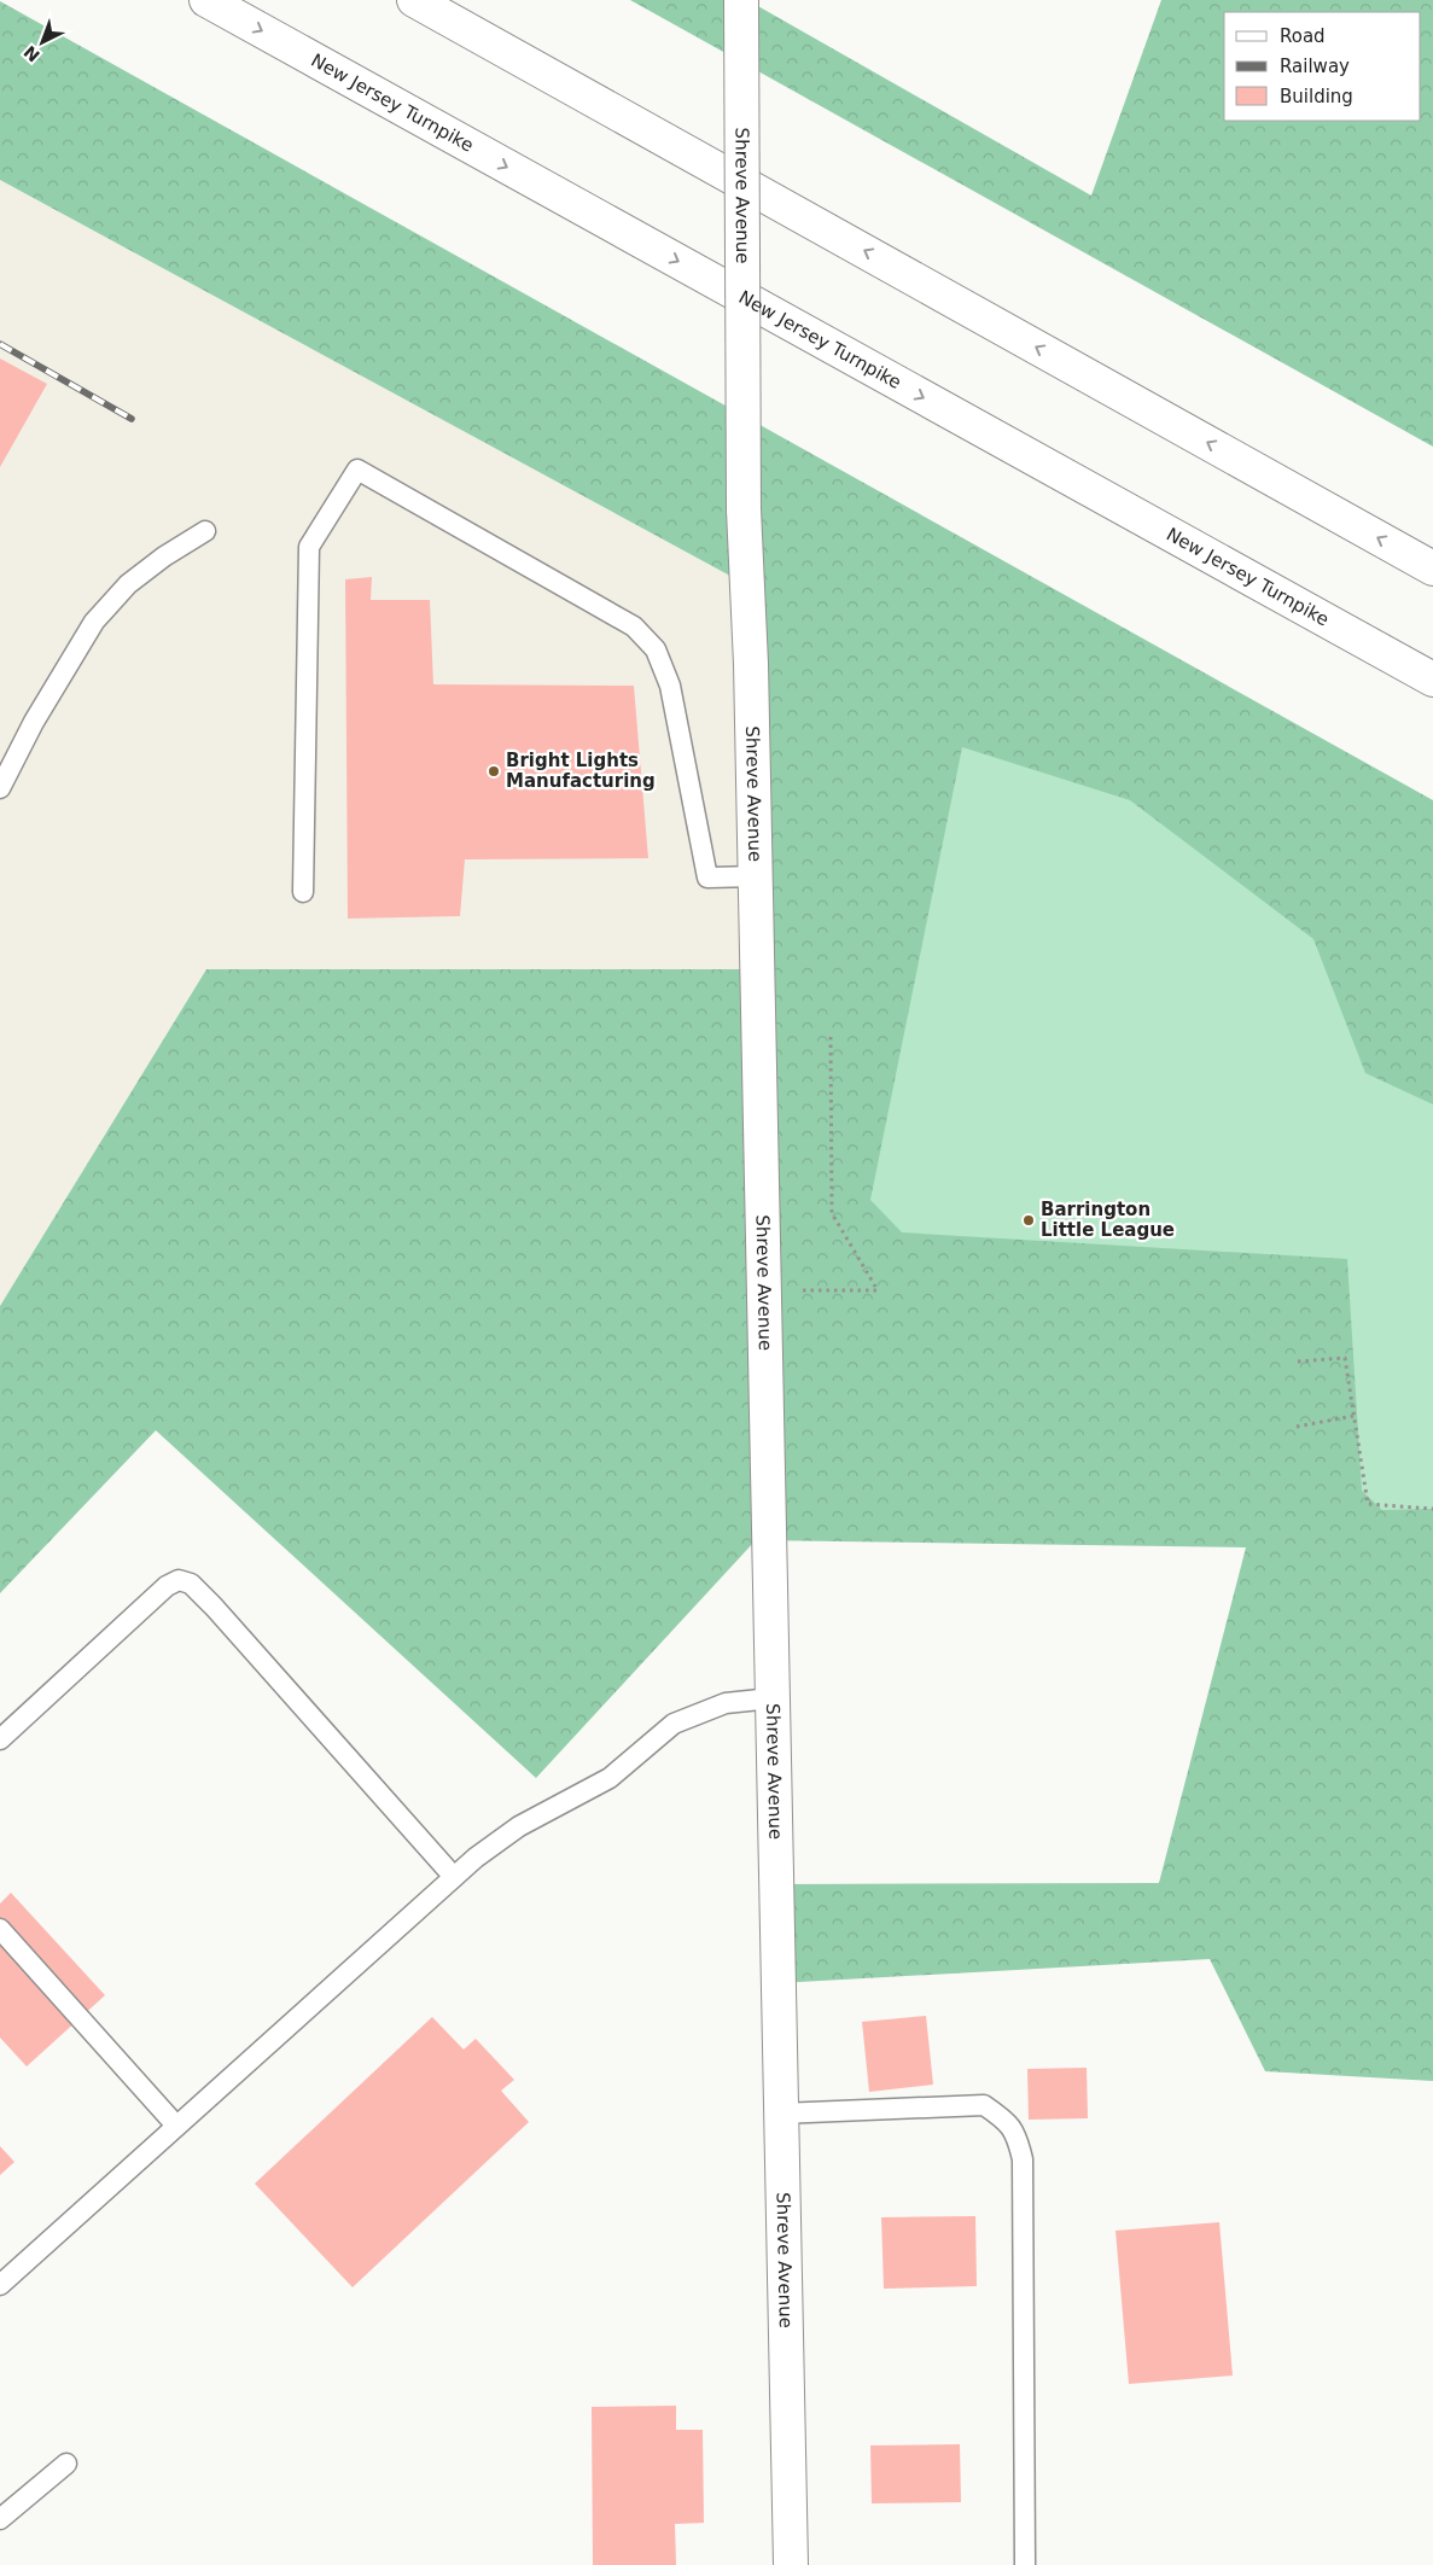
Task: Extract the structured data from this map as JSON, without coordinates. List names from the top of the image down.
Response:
{
  "streets": {
    "main road": ["New Jersey Turnpike", "Shreve Avenue"]
  },
  "places": ["Bright Lights Manufacturing", "Barrington Little League"],
  "legend": ["Road", "Railway", "Building"],
  "north": "bottom left"
}
